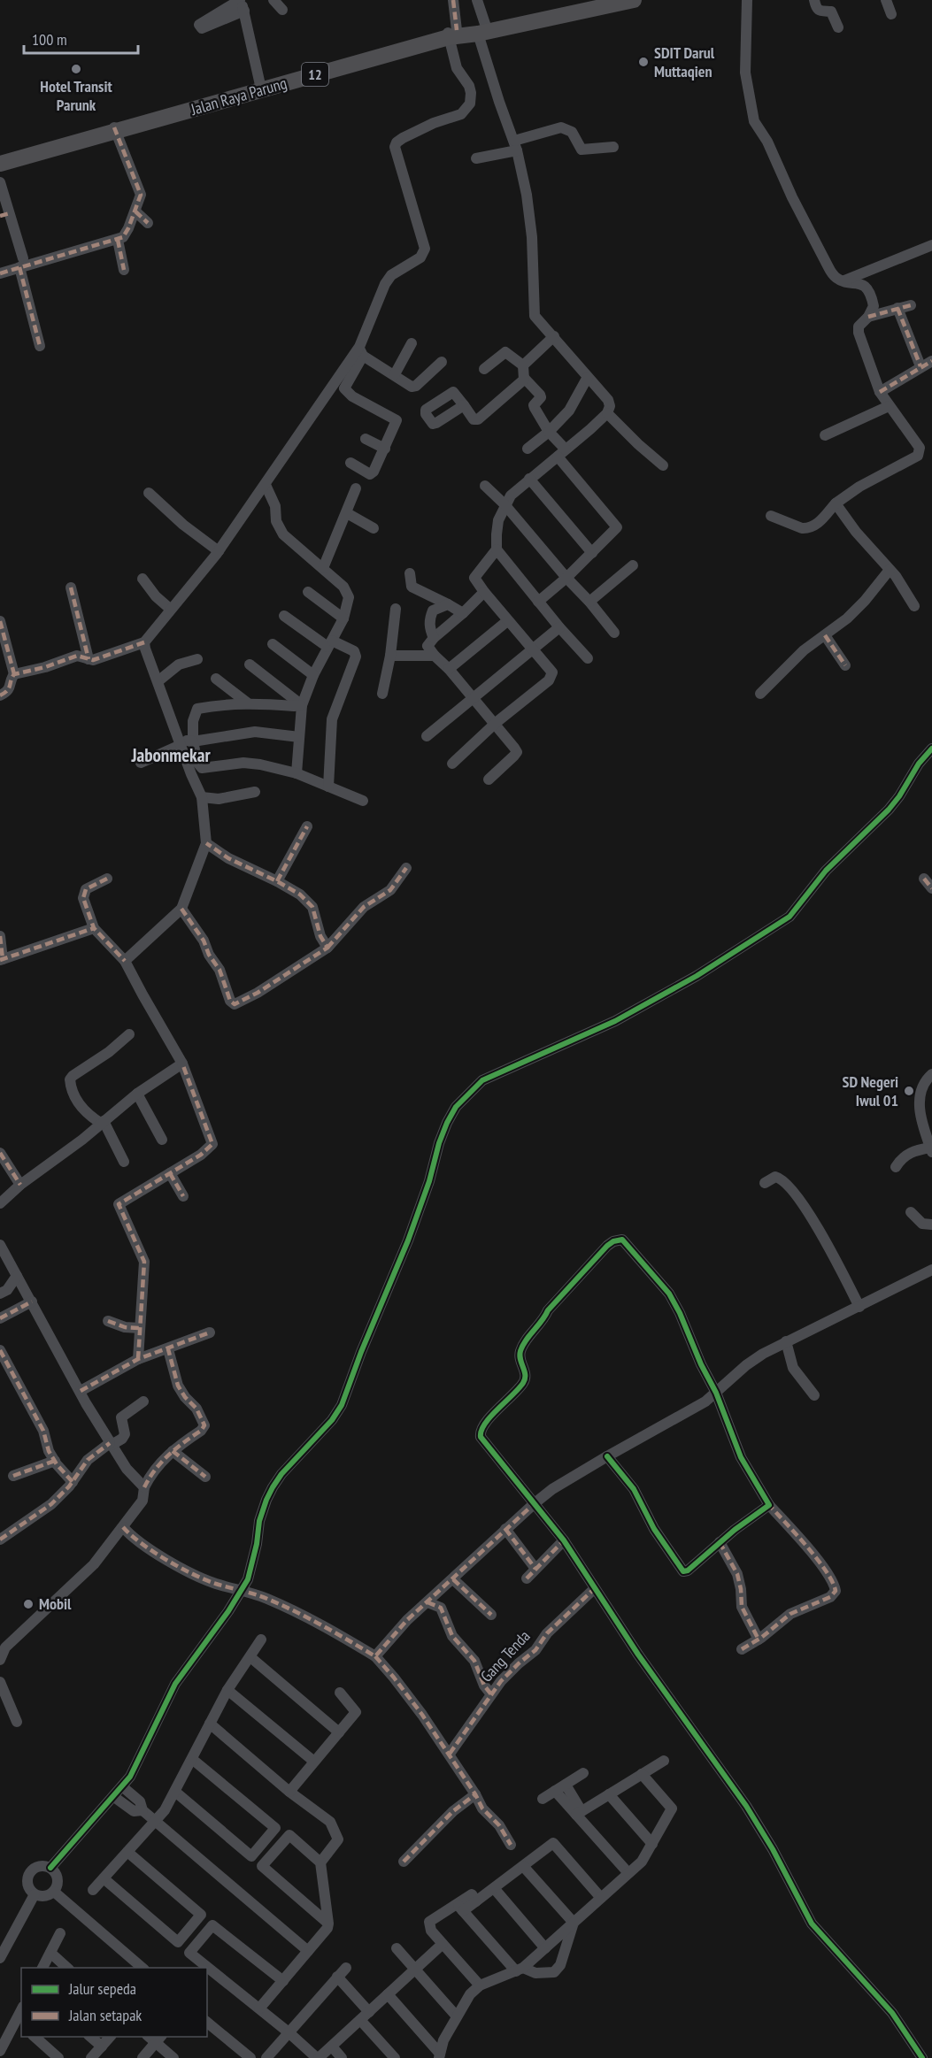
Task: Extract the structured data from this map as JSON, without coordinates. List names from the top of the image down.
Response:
{
  "streets": {
    "highway": ["12", "Jalan Raya Parung"],
    "street": ["Gang Tenda"]
  },
  "districts": ["Jabonmekar"],
  "places": [
    "SDIT Darul Muttaqien",
    "Hotel Transit Parunk",
    "SD Negeri Iwul 01",
    "Mobil"
  ],
  "legend": ["Jalur sepeda", "Jalan setapak"],
  "scale_bar": "100 m"
}
